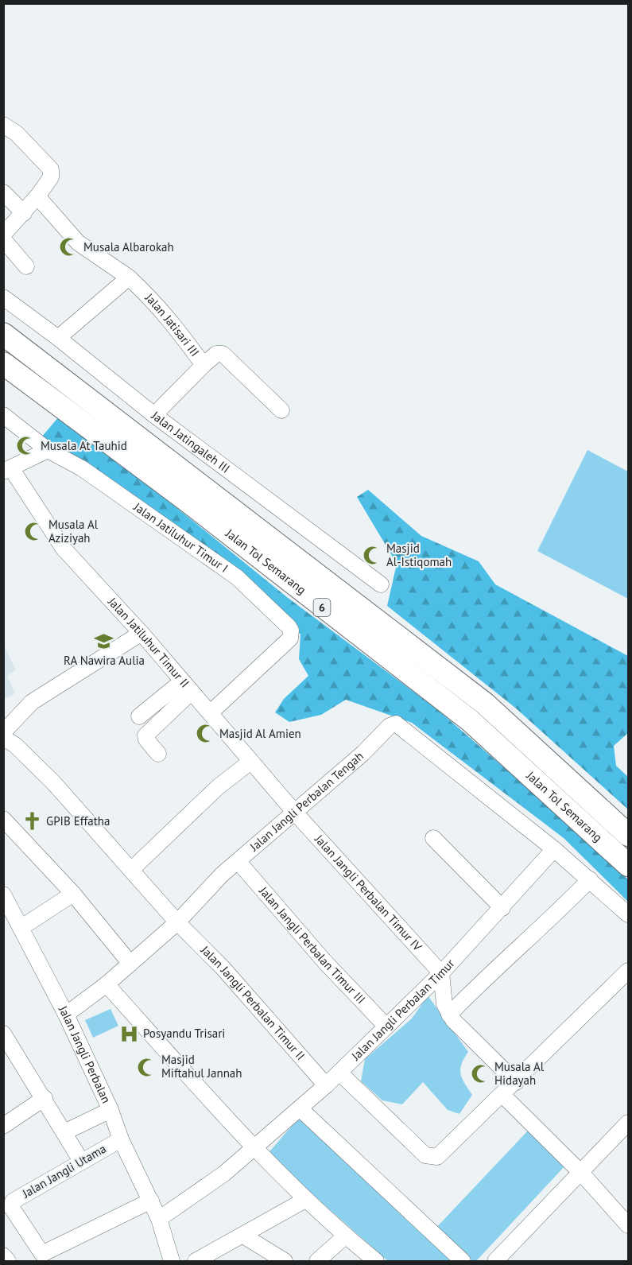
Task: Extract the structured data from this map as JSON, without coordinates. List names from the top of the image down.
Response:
{
  "streets": {
    "highway": ["Jalan Tol Semarang", "6"],
    "street": [
      "Jalan Jatisari III",
      "Jalan Jatingaleh III",
      "Jalan Jatiluhur Timur I",
      "Jalan Jatiluhur Timur II",
      "Jalan Jangli Perbalan Tengah",
      "Jalan Jangli Perbalan Timur IV",
      "Jalan Jangli Perbalan Timur III",
      "Jalan Jangli Perbalan Timur II",
      "Jalan Jangli Perbalan Timur",
      "Jalan Jangli Perbalan",
      "Jalan Jangli Utama"
    ]
  },
  "crossings": [
    ["Jalan Jatisari III", "Jalan Jatingaleh III"],
    ["Jalan Jatiluhur Timur I", "Jalan Jatiluhur Timur II"],
    ["Jalan Jatiluhur Timur II", "Jalan Jangli Perbalan Tengah"],
    ["Jalan Jatiluhur Timur II", "Jalan Jangli Perbalan Timur IV"],
    ["Jalan Jangli Perbalan Tengah", "Jalan Jangli Perbalan Timur IV"],
    ["Jalan Jangli Perbalan Tengah", "Jalan Jangli Perbalan Timur III"],
    ["Jalan Jangli Perbalan Tengah", "Jalan Jangli Perbalan Timur II"],
    ["Jalan Jangli Perbalan Tengah", "Jalan Jangli Perbalan Timur"],
    ["Jalan Jangli Perbalan Tengah", "Jalan Jangli Perbalan"],
    ["Jalan Jangli Perbalan Timur IV", "Jalan Jangli Perbalan Timur"],
    ["Jalan Jangli Perbalan Timur III", "Jalan Jangli Perbalan Timur"],
    ["Jalan Jangli Perbalan Timur II", "Jalan Jangli Perbalan Timur"],
    ["Jalan Jangli Perbalan Timur", "Jalan Jangli Perbalan"],
    ["Jalan Jangli Perbalan", "Jalan Jangli Utama"]
  ],
  "places": {
    "mosque": [
      "Musala Albarokah",
      "Musala At Tauhid",
      "Musala Al Aziziyah",
      "Masjid Al-Istiqomah",
      "Masjid Al Amien",
      "Masjid Miftahul Jannah",
      "Musala Al Hidayah"
    ],
    "school or university": ["RA Nawira Aulia"],
    "church": ["GPIB Effatha"],
    "hospital": ["Posyandu Trisari"]
  }
}
